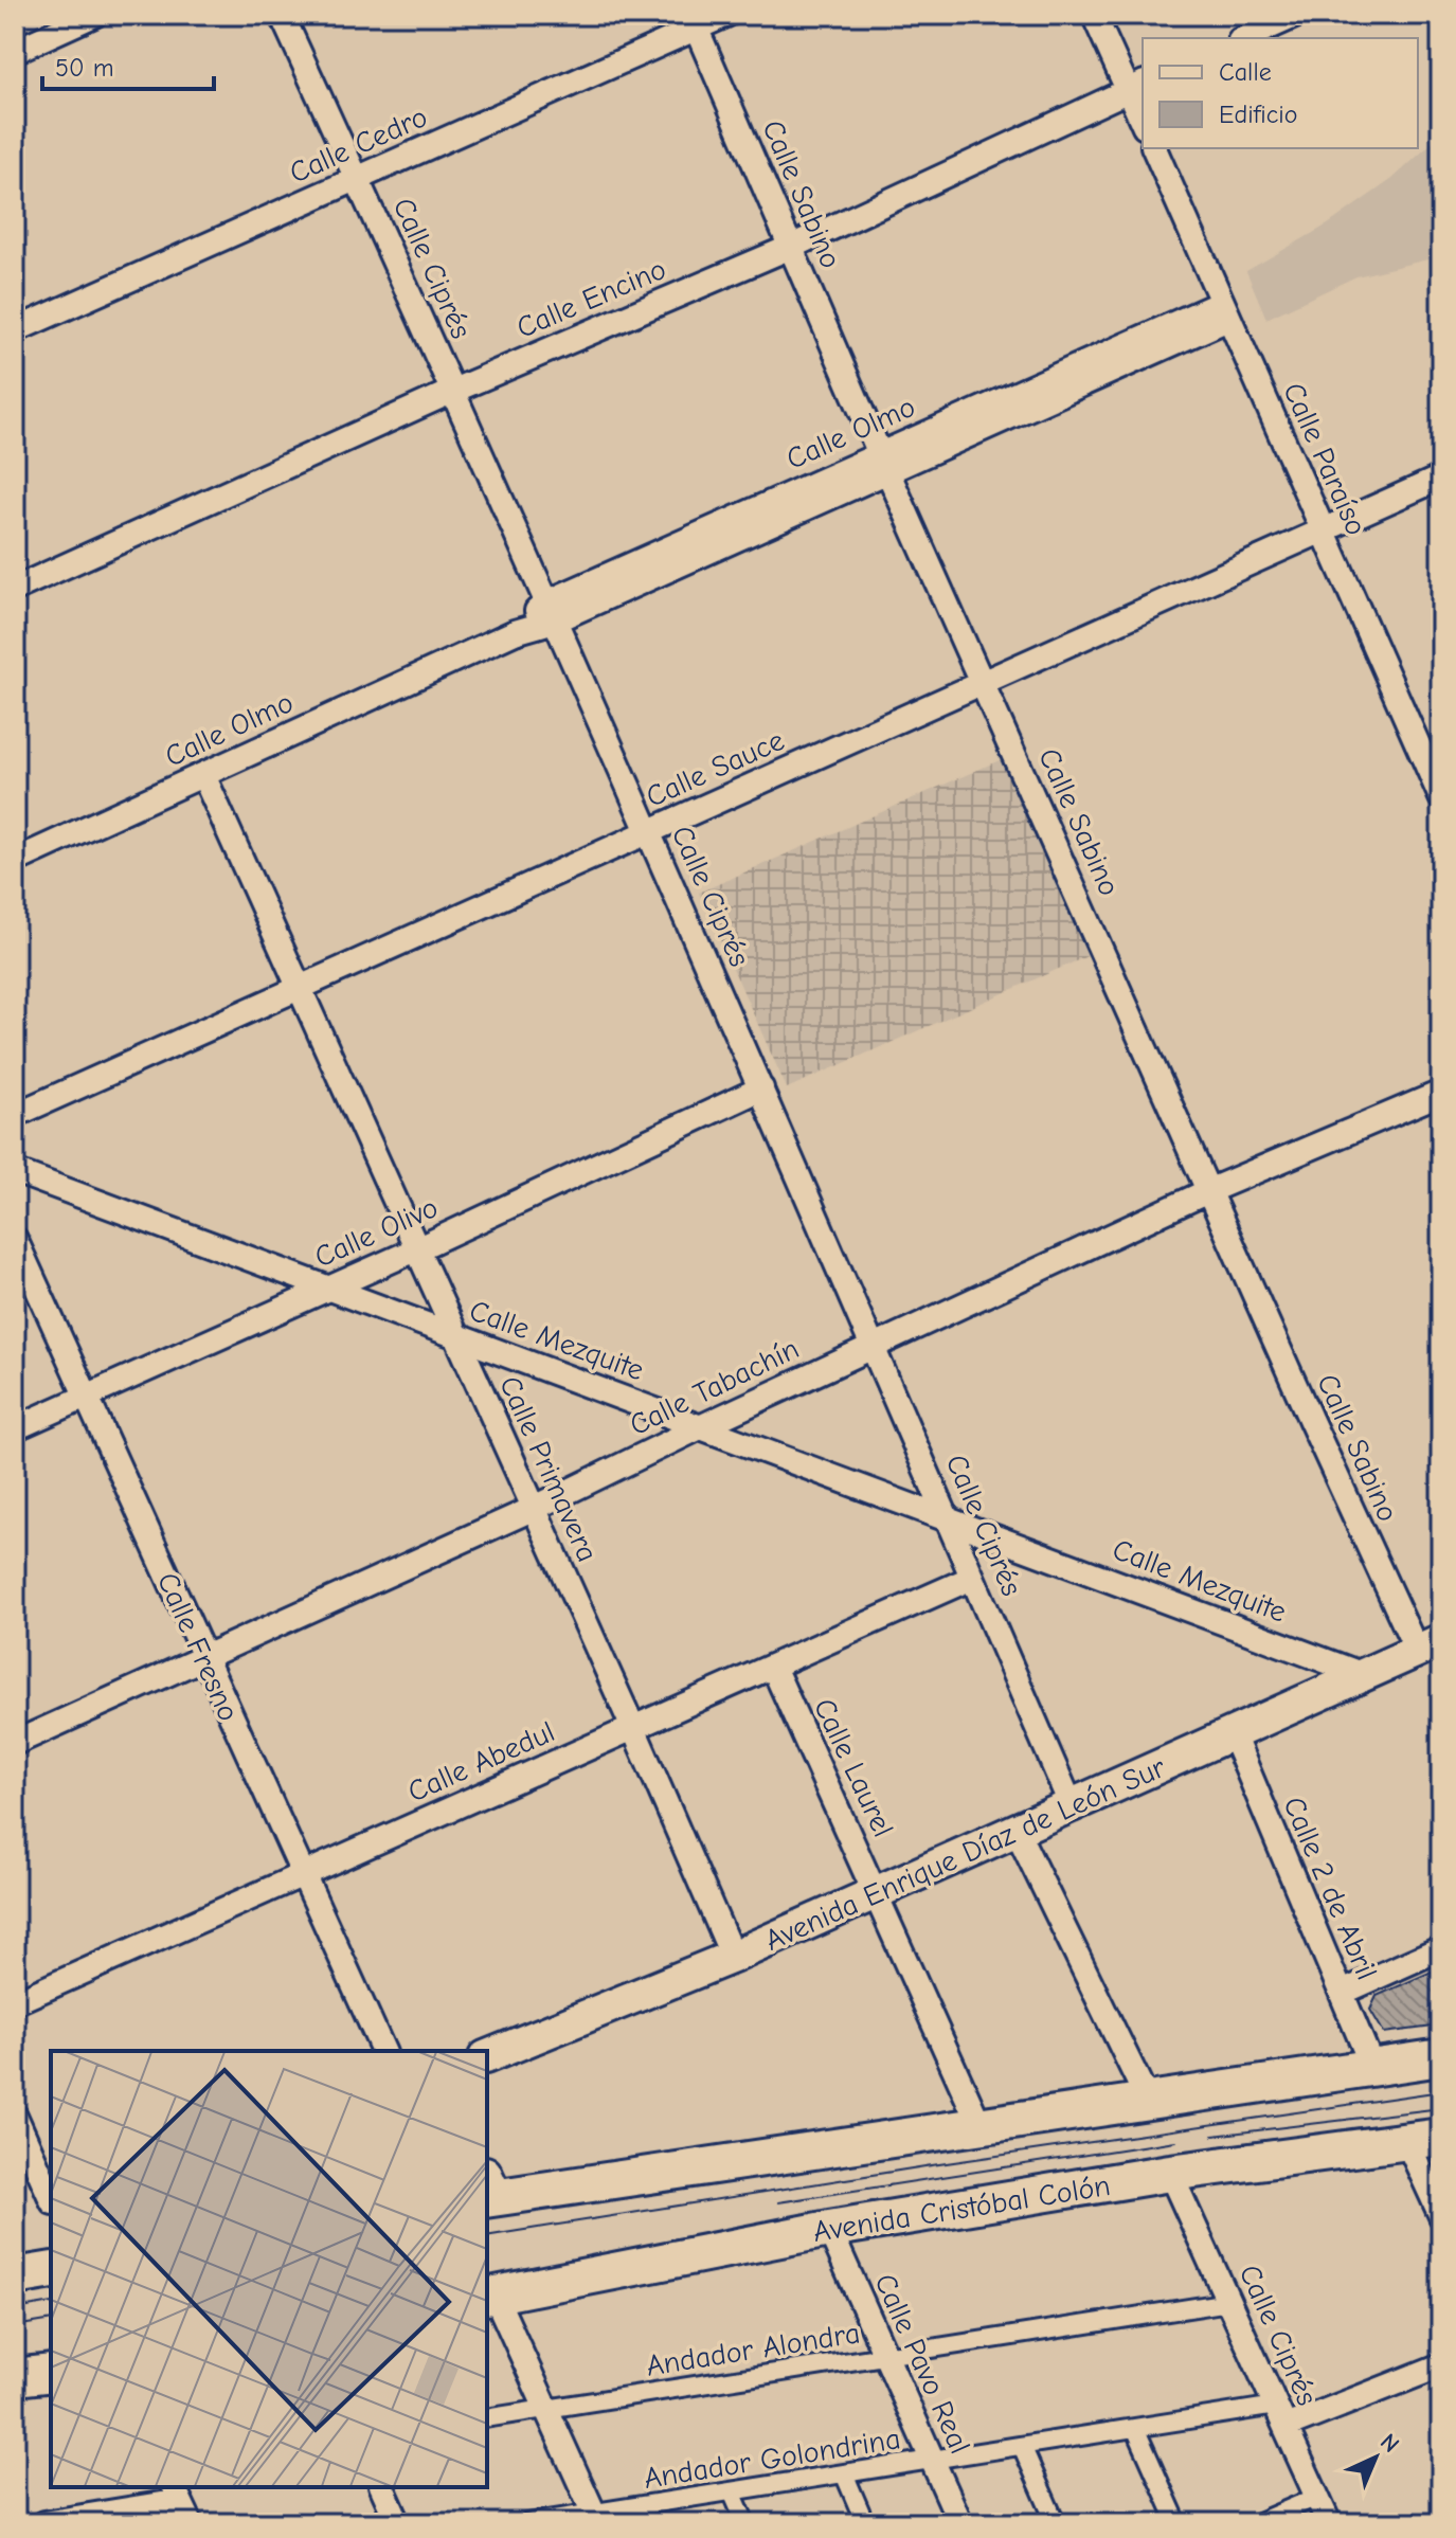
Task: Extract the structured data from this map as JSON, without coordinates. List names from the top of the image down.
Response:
{
  "streets": {
    "main road": ["Avenida Enrique Díaz de León Sur", "Avenida Cristóbal Colón"],
    "street": [
      "Calle Cedro",
      "Calle Sabino",
      "Calle Ciprés",
      "Calle Encino",
      "Calle Olmo",
      "Calle Paraíso",
      "Calle Sauce",
      "Calle Olivo",
      "Calle Mezquite",
      "Calle Tabachín",
      "Calle Primavera",
      "Calle Fresno",
      "Calle Abedul",
      "Calle Laurel",
      "Calle 2 de Abril",
      "Andador Alondra",
      "Calle Pavo Real",
      "Andador Golondrina"
    ]
  },
  "crossings": [
    ["Calle Cedro", "Calle Sabino"],
    ["Calle Cedro", "Calle Ciprés"],
    ["Calle Sabino", "Calle Encino"],
    ["Calle Sabino", "Calle Olmo"],
    ["Calle Sabino", "Calle Sauce"],
    ["Calle Sabino", "Calle Tabachín"],
    ["Calle Sabino", "Avenida Enrique Díaz de León Sur"],
    ["Calle Ciprés", "Calle Encino"],
    ["Calle Ciprés", "Calle Olmo"],
    ["Calle Ciprés", "Calle Sauce"],
    ["Calle Ciprés", "Calle Olivo"],
    ["Calle Ciprés", "Calle Mezquite"],
    ["Calle Ciprés", "Calle Tabachín"],
    ["Calle Ciprés", "Calle Abedul"],
    ["Calle Ciprés", "Avenida Enrique Díaz de León Sur"],
    ["Calle Ciprés", "Avenida Cristóbal Colón"],
    ["Calle Ciprés", "Andador Alondra"],
    ["Calle Ciprés", "Andador Golondrina"],
    ["Calle Olmo", "Calle Paraíso"],
    ["Calle Olmo", "Calle Primavera"],
    ["Calle Paraíso", "Calle Sauce"],
    ["Calle Sauce", "Calle Primavera"],
    ["Calle Olivo", "Calle Mezquite"],
    ["Calle Olivo", "Calle Primavera"],
    ["Calle Olivo", "Calle Fresno"],
    ["Calle Mezquite", "Calle Tabachín"],
    ["Calle Mezquite", "Calle Primavera"],
    ["Calle Mezquite", "Avenida Enrique Díaz de León Sur"],
    ["Calle Tabachín", "Calle Primavera"],
    ["Calle Tabachín", "Calle Fresno"],
    ["Calle Primavera", "Calle Abedul"],
    ["Calle Primavera", "Avenida Enrique Díaz de León Sur"],
    ["Calle Fresno", "Calle Abedul"],
    ["Calle Abedul", "Calle Laurel"],
    ["Calle Laurel", "Avenida Enrique Díaz de León Sur"],
    ["Avenida Enrique Díaz de León Sur", "Calle 2 de Abril"],
    ["Avenida Cristóbal Colón", "Calle Pavo Real"],
    ["Andador Alondra", "Calle Pavo Real"],
    ["Calle Pavo Real", "Andador Golondrina"]
  ],
  "legend": ["Calle", "Edificio"],
  "scale_bar": "50 m",
  "north": "top right"
}
